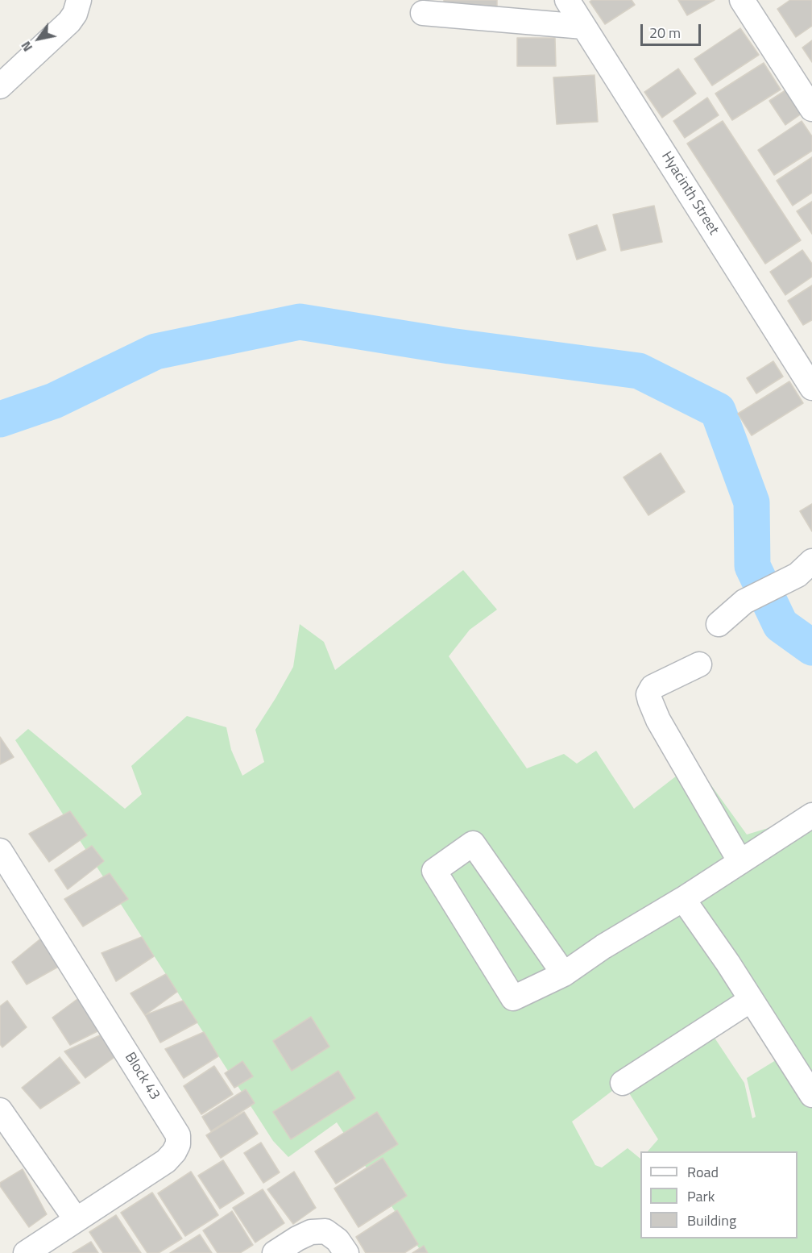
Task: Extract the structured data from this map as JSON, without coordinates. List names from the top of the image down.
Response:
{
  "streets": {
    "street": ["Hyacinth Street", "Block 43"]
  },
  "legend": ["Road", "Park", "Building"],
  "scale_bar": "20 m",
  "north": "bottom left"
}
